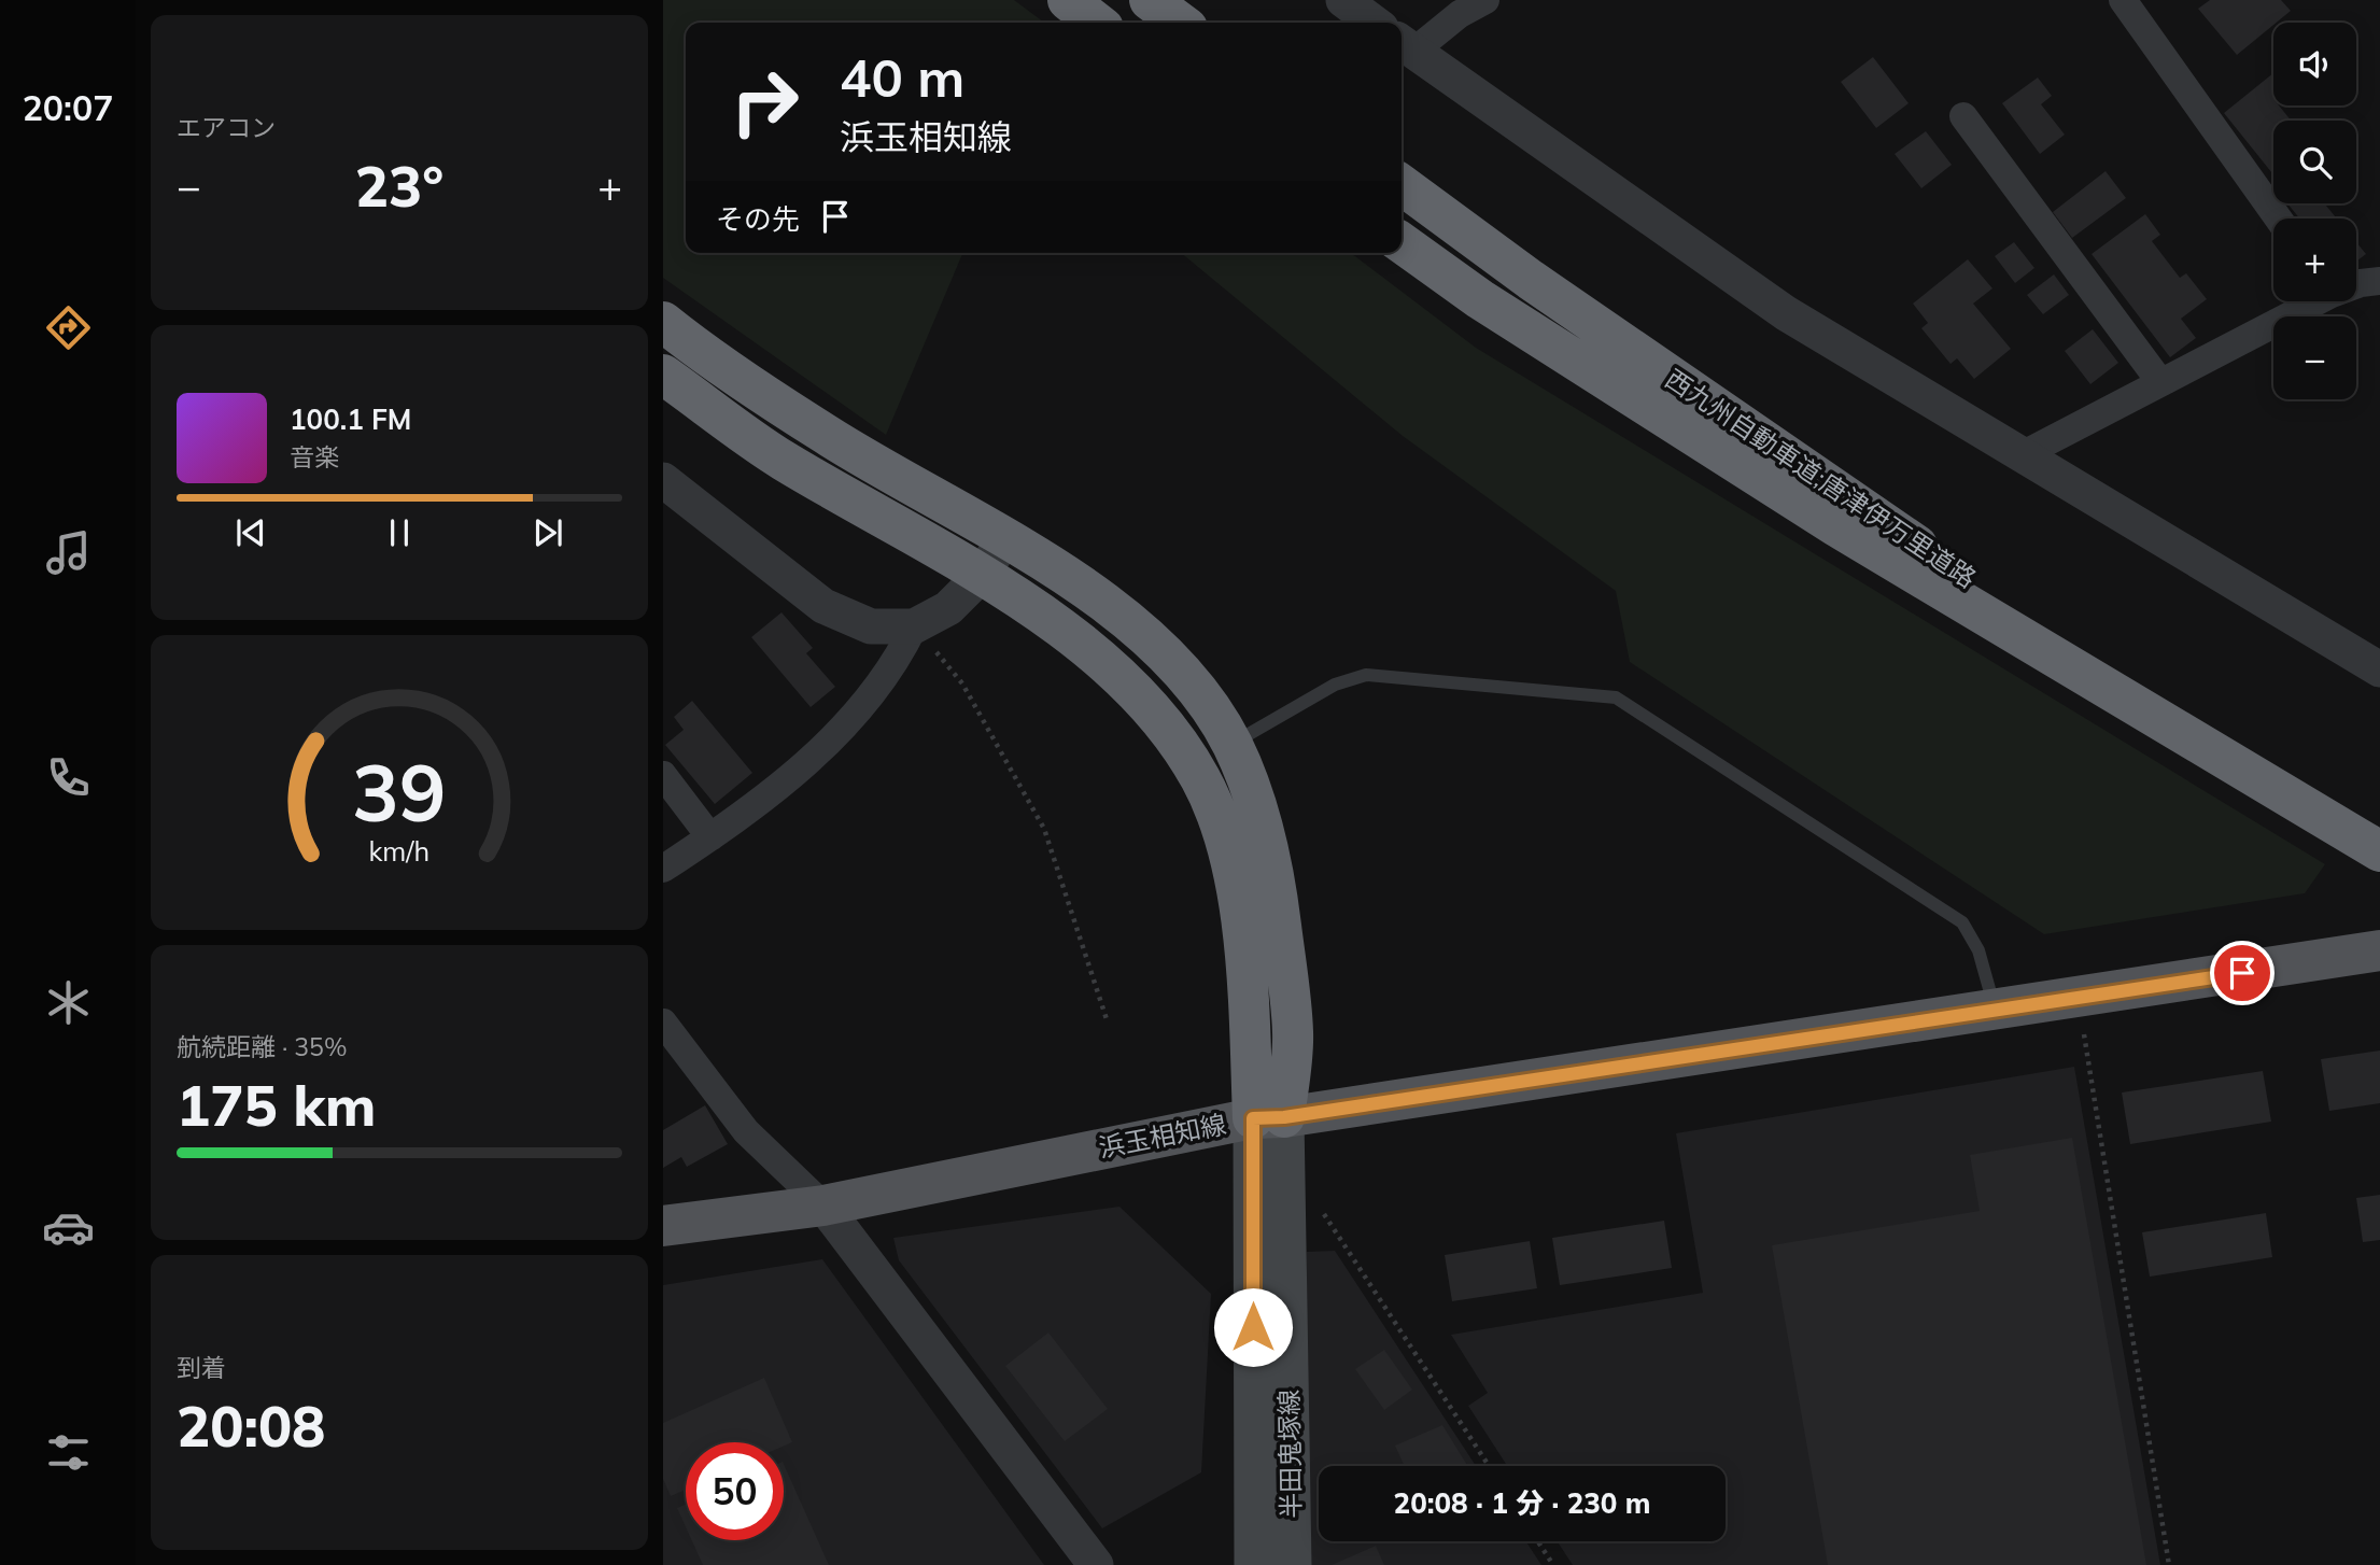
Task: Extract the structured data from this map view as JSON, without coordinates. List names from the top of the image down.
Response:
{
  "streets": {
    "highway": ["西九州自動車道;唐津伊万里道路"],
    "main road": ["浜玉相知線", "半田鬼塚線"]
  },
  "crossings": [
    ["浜玉相知線", "半田鬼塚線"]
  ],
  "page": {
    "tabs": "20:07",
    "tile": [
      "エアコン",
      ["航続距離 · 35%", "175 km"],
      ["到着", "20:08"]
    ],
    "map_buttons": ["+", "−"],
    "turn": ["40 m", "浜玉相知線"],
    "heat": ["−", "23°", "+"],
    "then": "その先",
    "song": ["100.1 FM", "音楽"],
    "limit": "50",
    "trip": "20:08 · 1 分 · 230 m",
    "gauge": ["39", "km/h"]
  }
}
